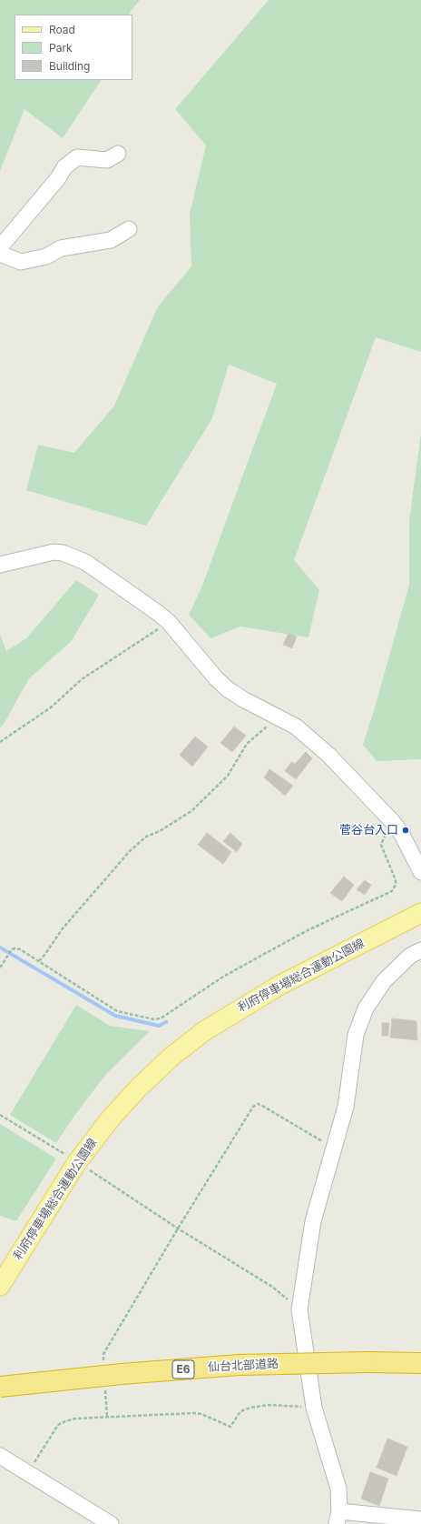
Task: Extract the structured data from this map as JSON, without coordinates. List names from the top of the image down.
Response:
{
  "streets": {
    "highway": ["仙台北部道路", "E6"],
    "main road": ["利府停車場総合運動公園線"]
  },
  "places": ["菅谷台入口"],
  "legend": ["Road", "Park", "Building"]
}
